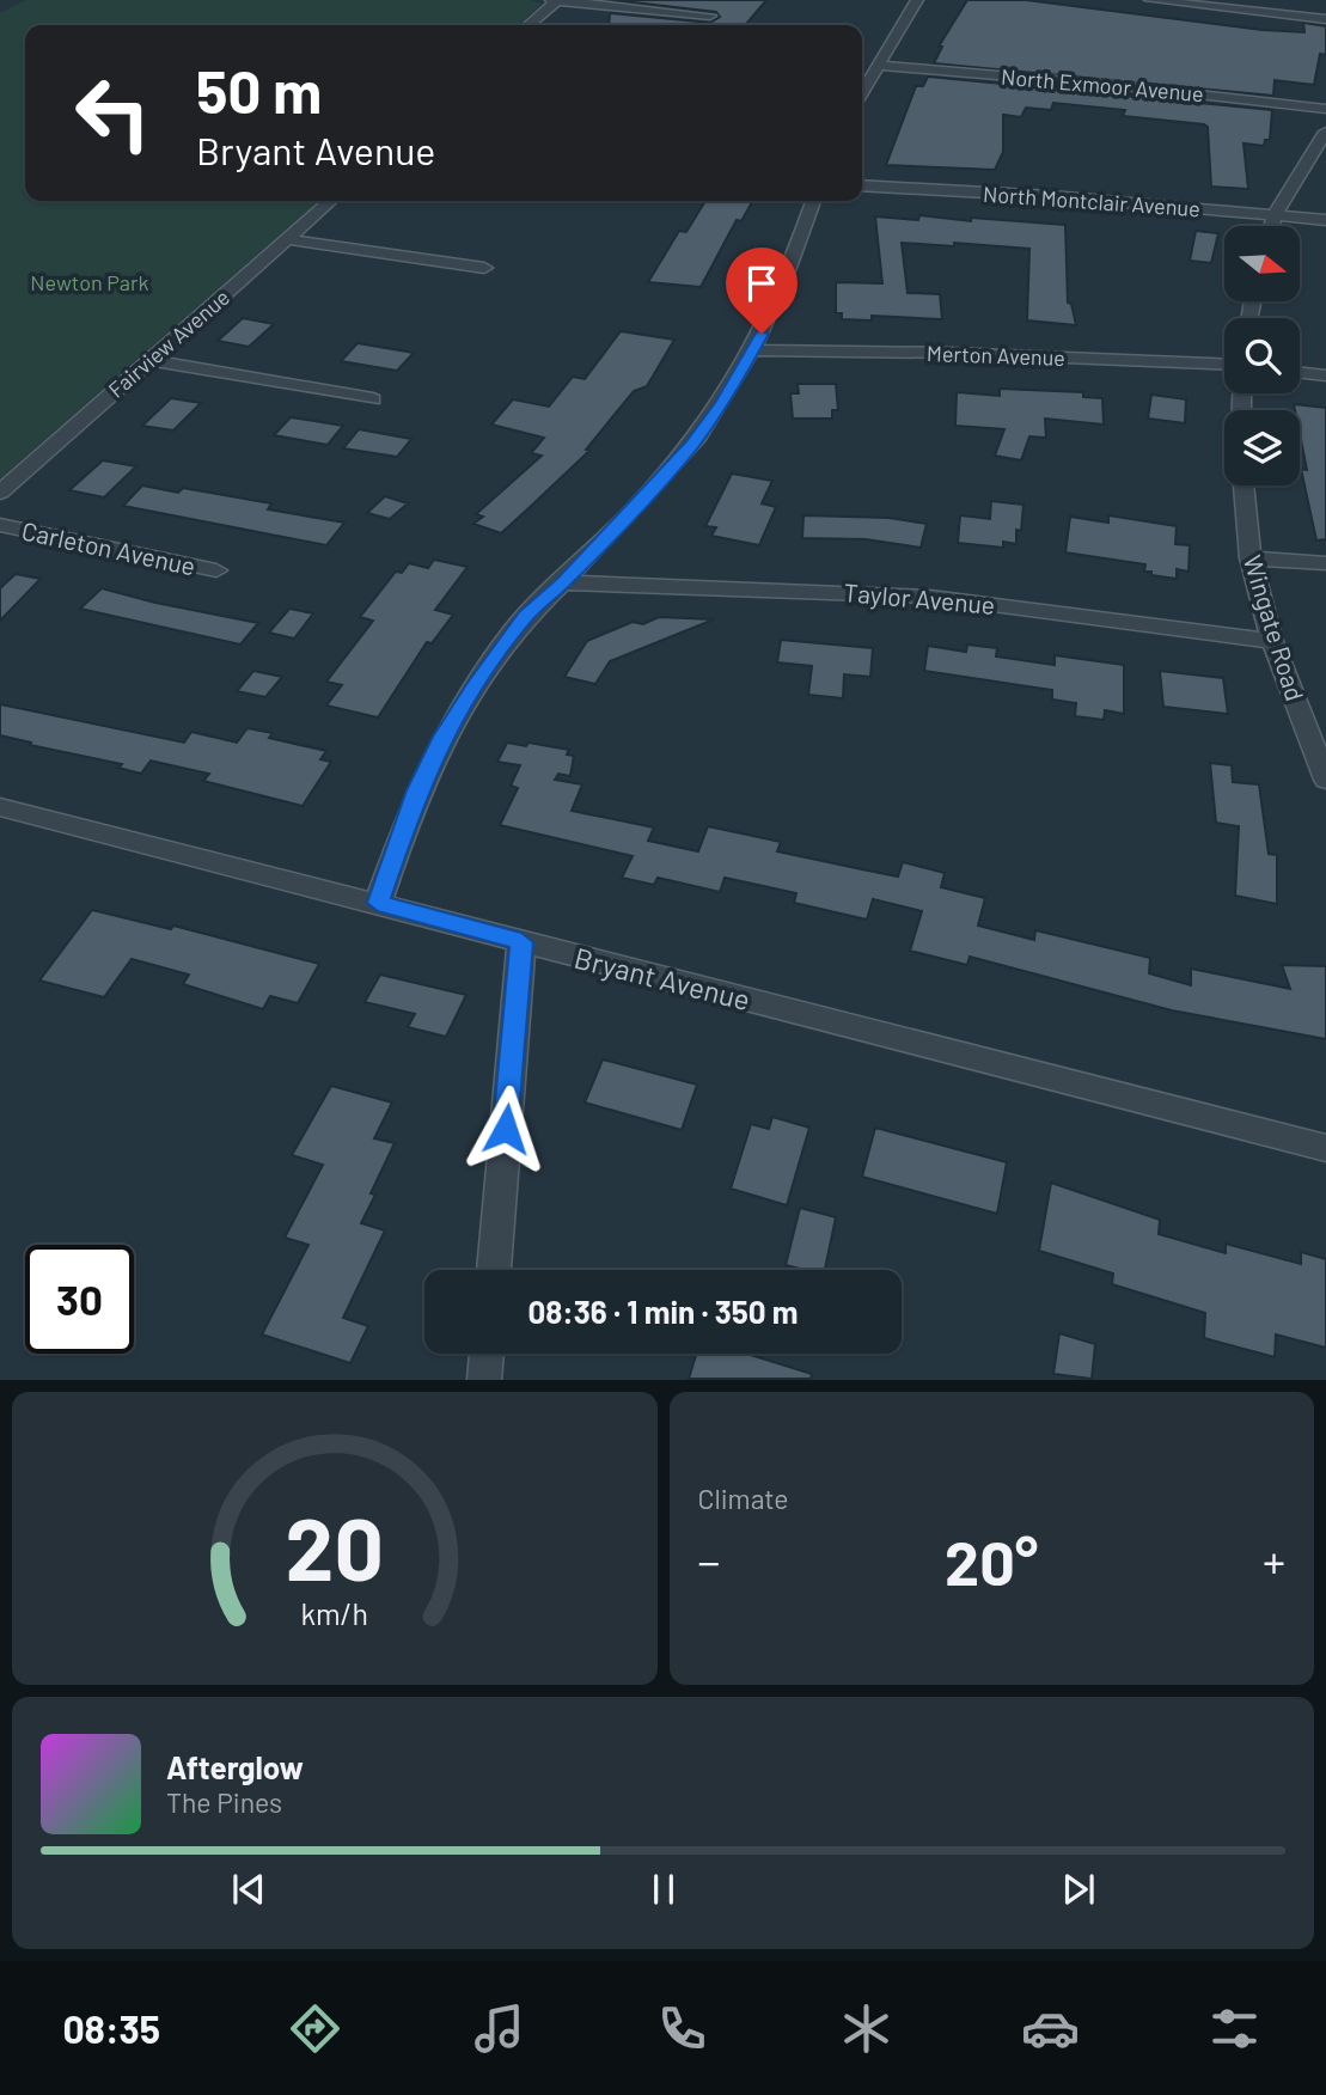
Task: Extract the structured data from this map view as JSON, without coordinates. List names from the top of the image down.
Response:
{
  "streets": {
    "street": [
      "North Exmoor Avenue",
      "North Montclair Avenue",
      "Fairview Avenue",
      "Merton Avenue",
      "Carleton Avenue",
      "Taylor Avenue",
      "Wingate Road",
      "Bryant Avenue"
    ]
  },
  "crossings": [
    ["Taylor Avenue", "Wingate Road"]
  ],
  "parks": ["Newton Park"],
  "north": "right",
  "page": {
    "turn": ["50 m", "Bryant Avenue"],
    "limit": "30",
    "trip": "08:36 · 1 min · 350 m",
    "tile": "Climate",
    "heat": ["−", "20°", "+"],
    "song": ["Afterglow", "The Pines"],
    "tabs": "08:35",
    "gauge": ["20", "km/h"]
  }
}
